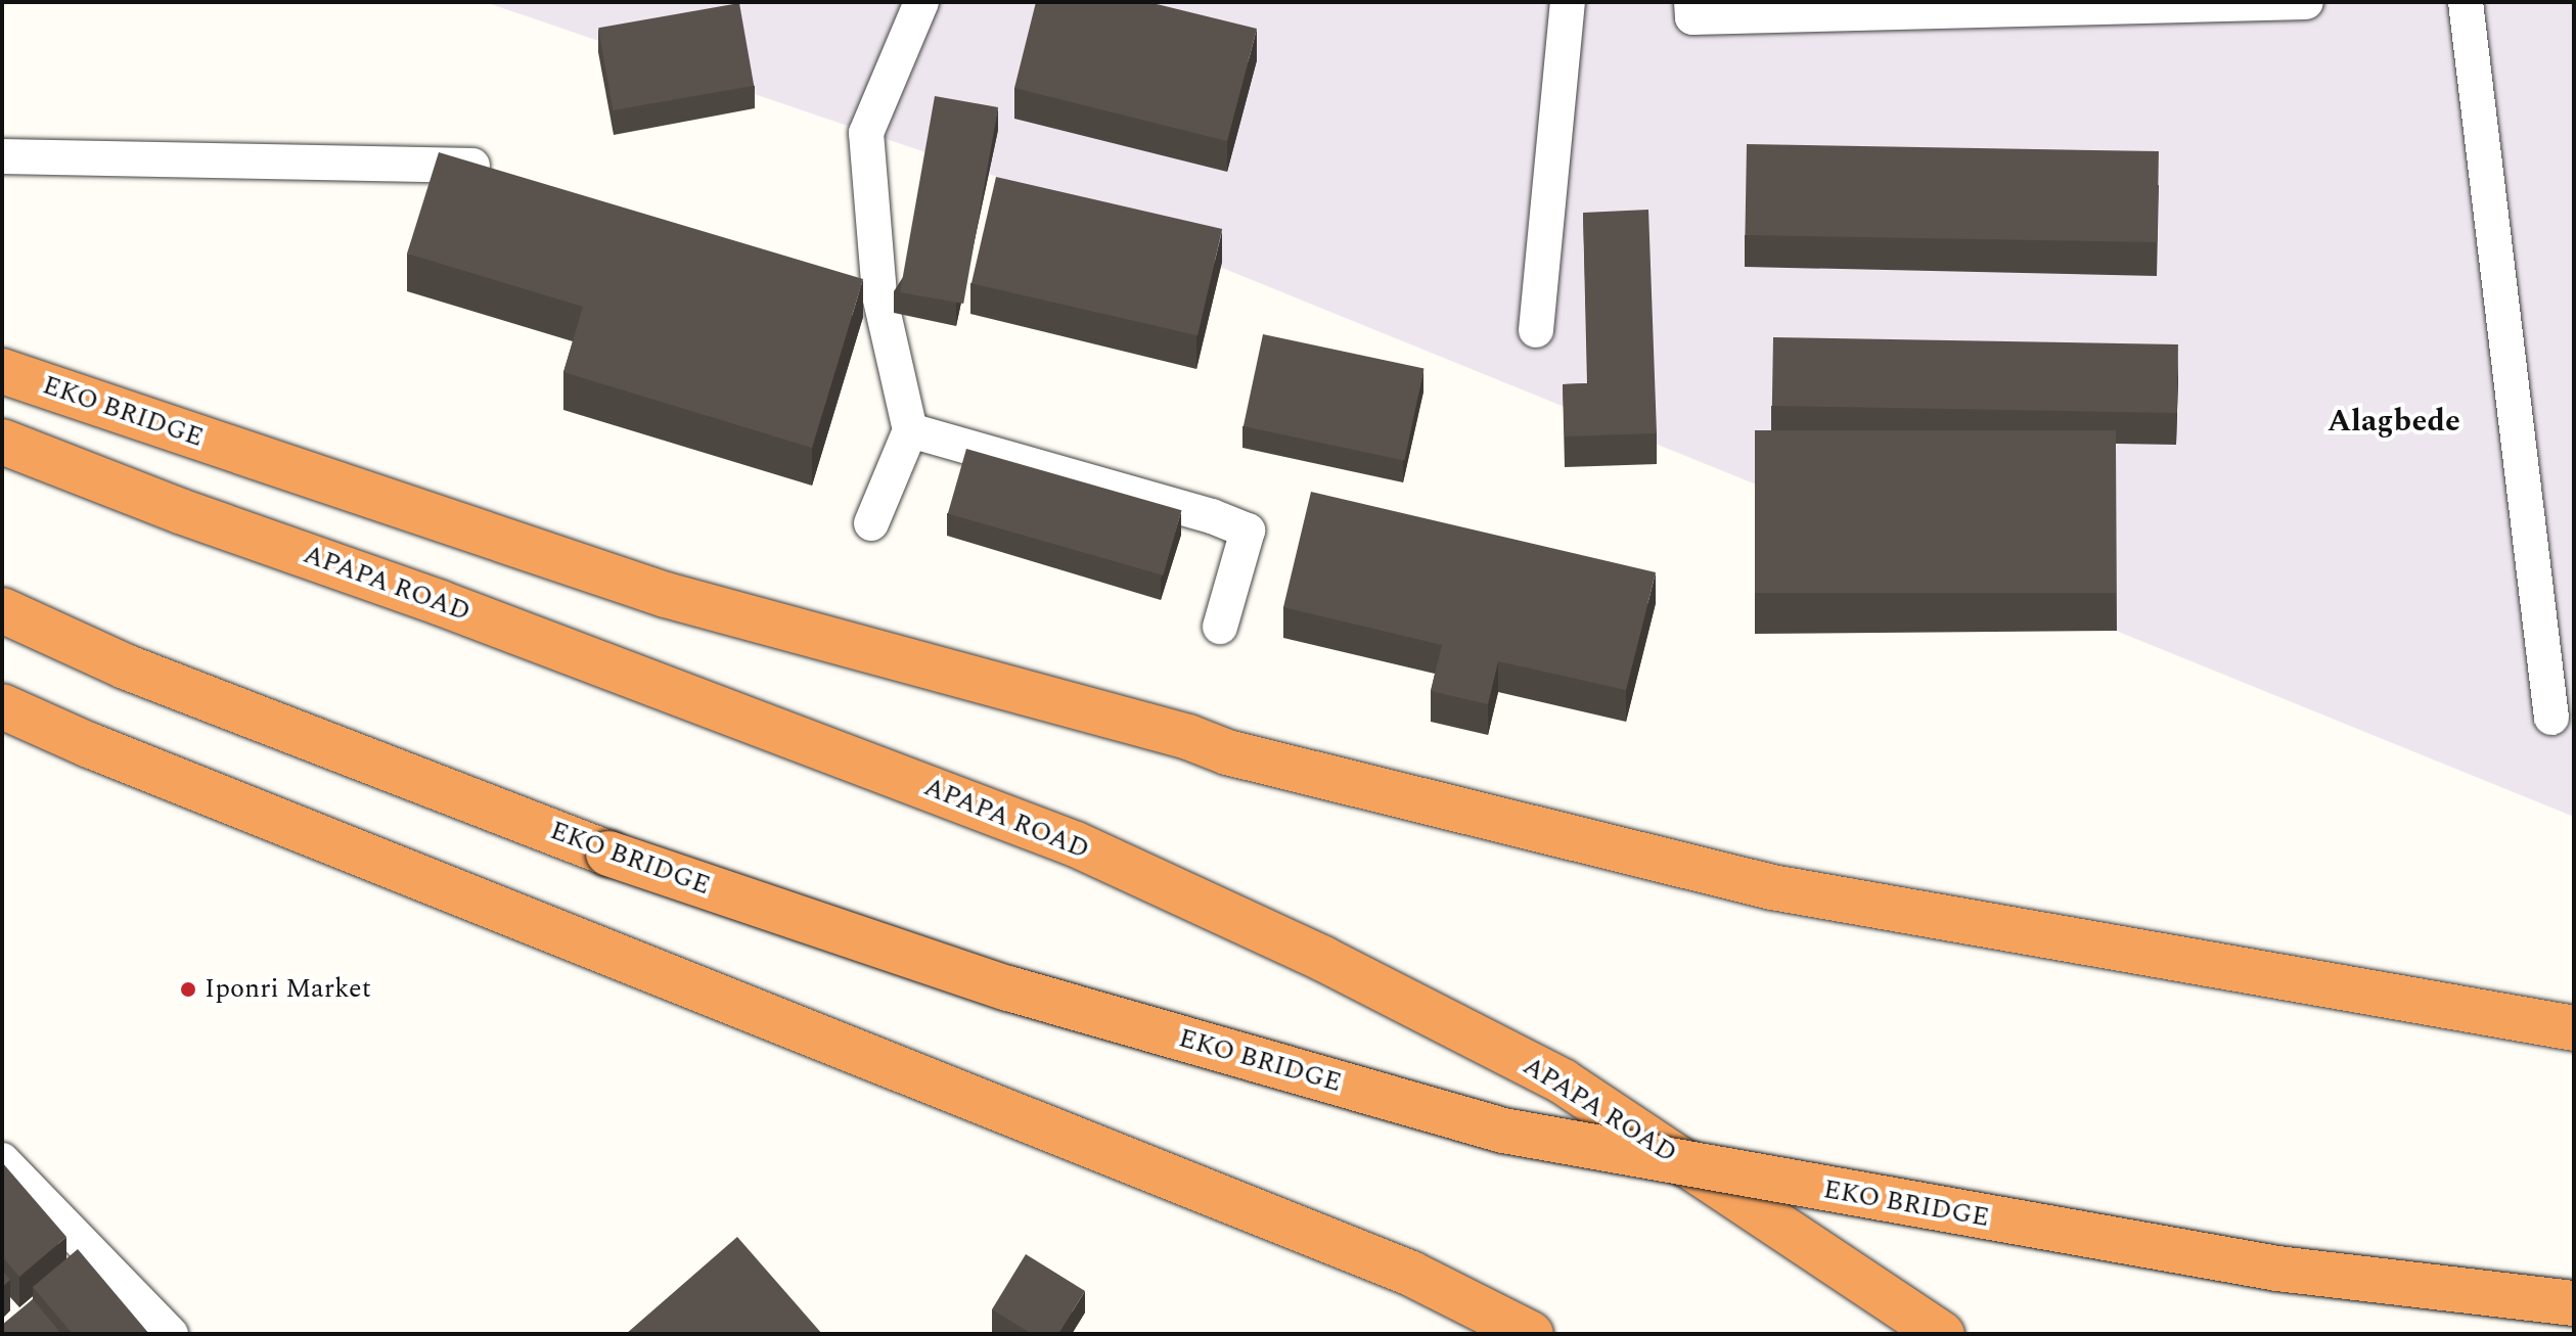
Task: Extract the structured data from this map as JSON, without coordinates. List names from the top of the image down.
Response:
{
  "streets": {
    "highway": ["EKO BRIDGE", "APAPA ROAD"]
  },
  "districts": ["Alagbede"],
  "places": ["Iponri Market"]
}
